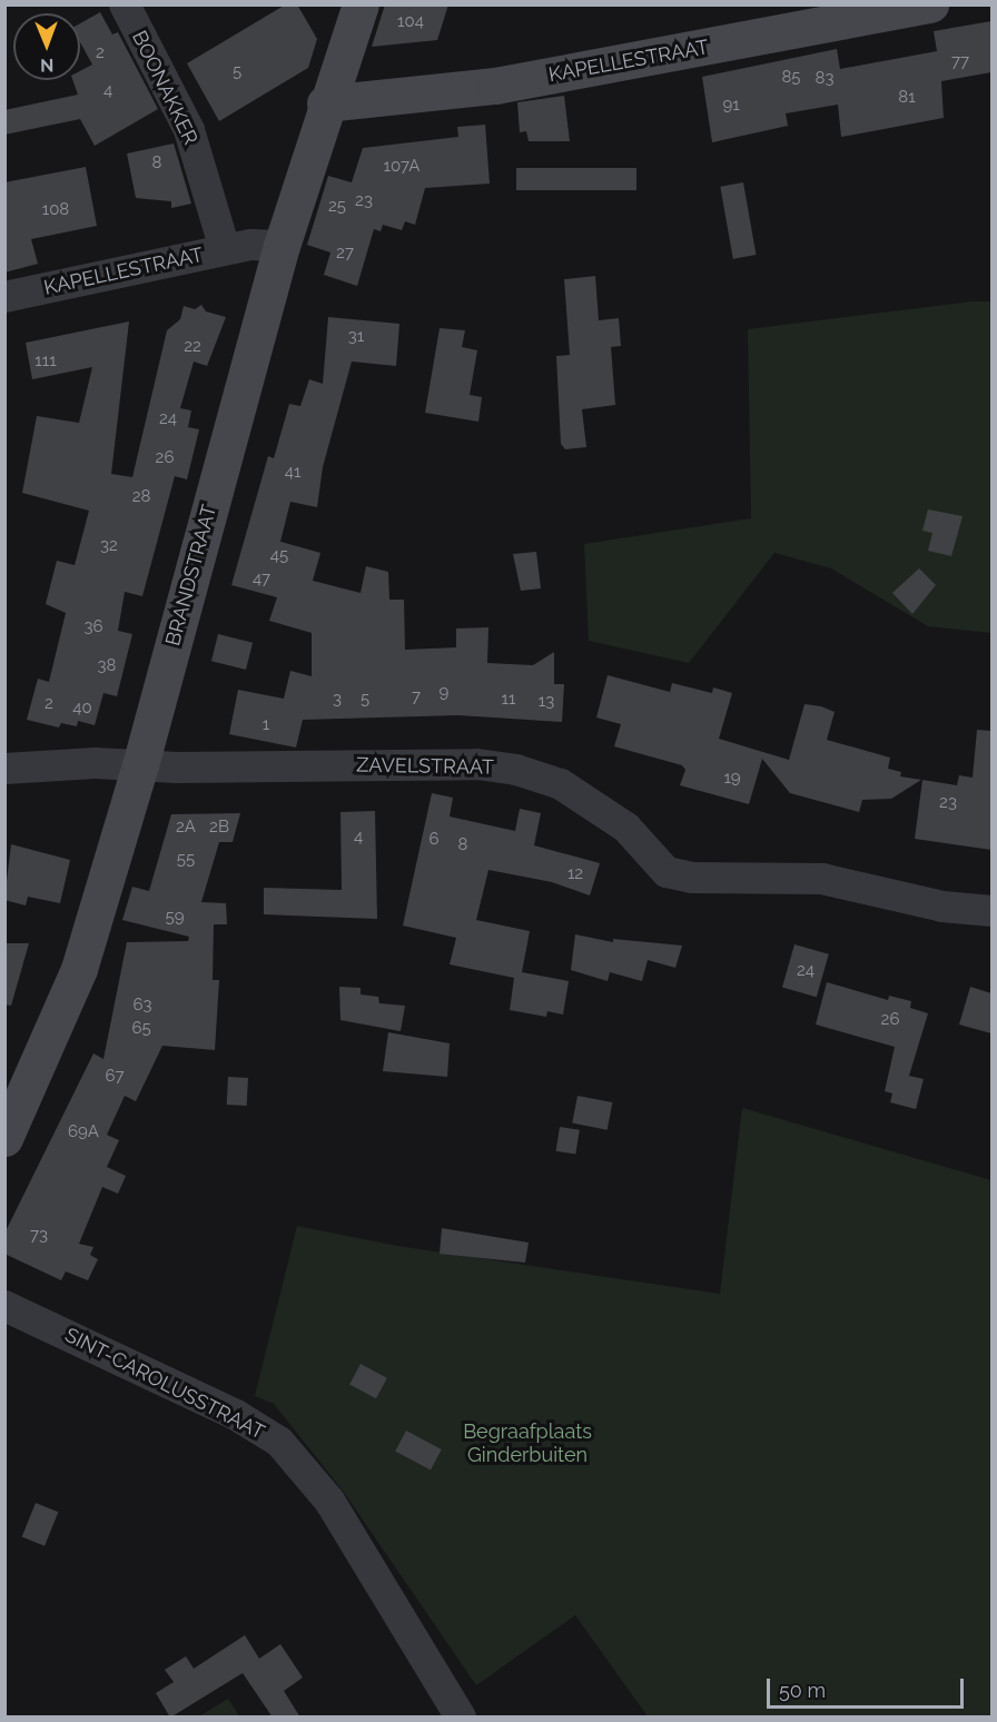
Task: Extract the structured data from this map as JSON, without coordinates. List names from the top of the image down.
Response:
{
  "streets": {
    "street": [
      "KAPELLESTRAAT",
      "BOONAKKER",
      "BRANDSTRAAT",
      "ZAVELSTRAAT",
      "SINT-CAROLUSSTRAAT"
    ]
  },
  "crossings": [
    ["KAPELLESTRAAT", "BOONAKKER"],
    ["KAPELLESTRAAT", "BRANDSTRAAT"],
    ["BRANDSTRAAT", "ZAVELSTRAAT"]
  ],
  "parks": ["Begraafplaats Ginderbuiten"],
  "house_numbers": [
    "104",
    "2",
    "77",
    "5",
    "85",
    "83",
    "4",
    "81",
    "91",
    "8",
    "107A",
    "23",
    "25",
    "108",
    "27",
    "31",
    "22",
    "111",
    "24",
    "26",
    "41",
    "28",
    "32",
    "45",
    "47",
    "36",
    "38",
    "9",
    "7",
    "3",
    "5",
    "11",
    "13",
    "2",
    "40",
    "1",
    "19",
    "23",
    "2A",
    "2B",
    "4",
    "6",
    "8",
    "55",
    "12",
    "59",
    "24",
    "63",
    "26",
    "65",
    "67",
    "69A",
    "73"
  ],
  "scale_bar": "50 m",
  "north": "bottom"
}
